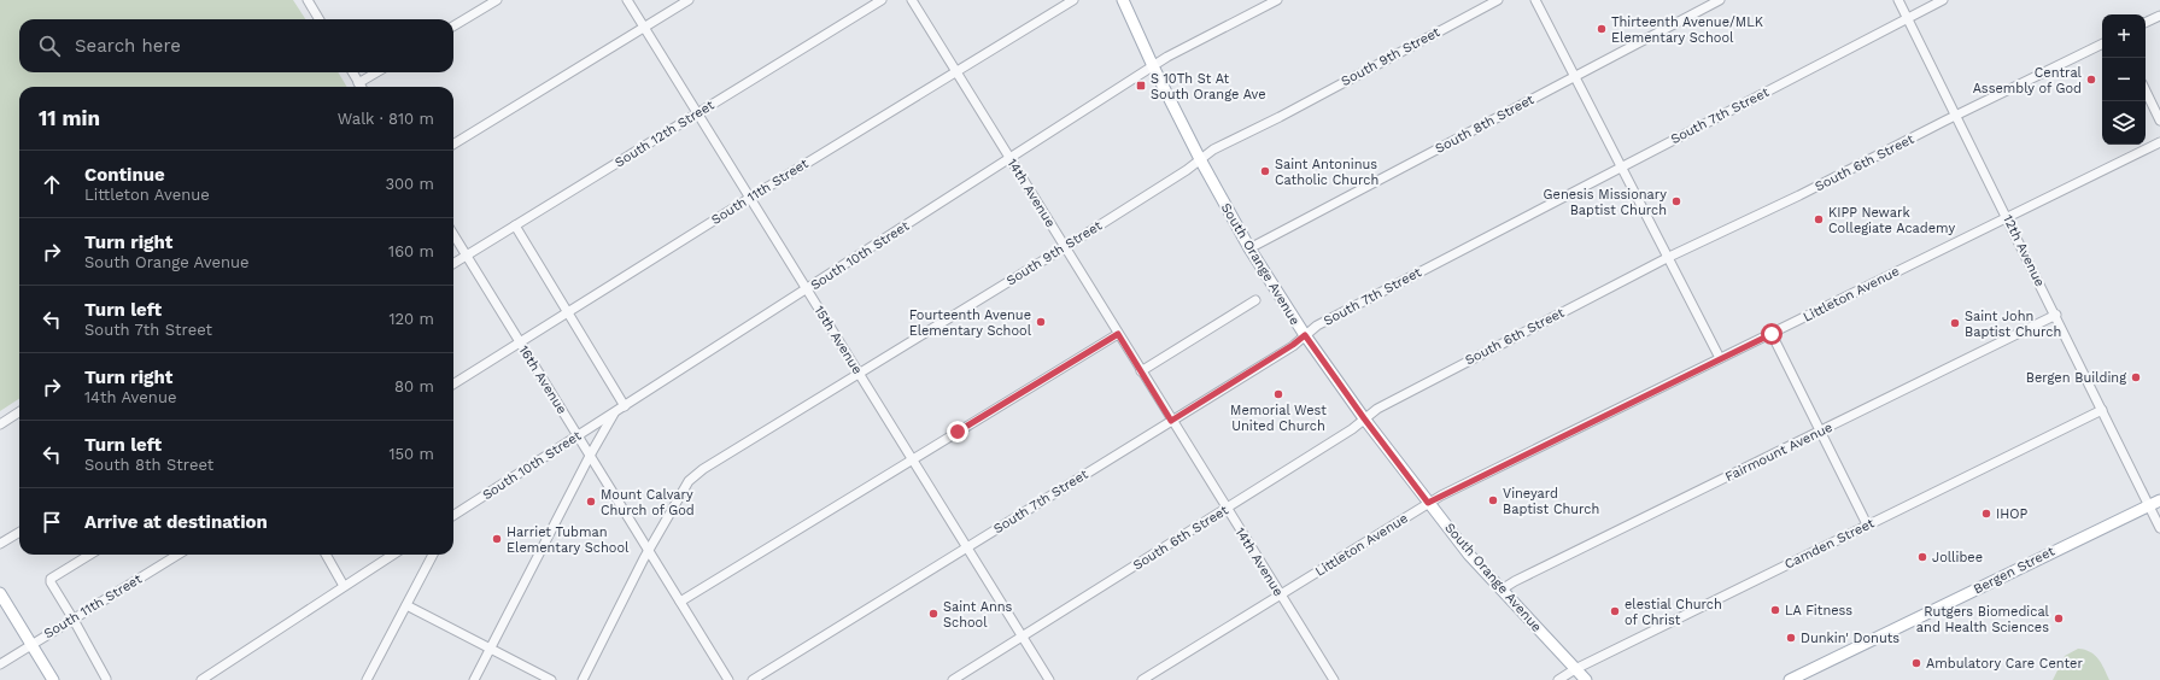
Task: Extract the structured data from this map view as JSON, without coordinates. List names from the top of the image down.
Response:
{
  "streets": {
    "main road": ["South Orange Avenue", "Bergen Street"],
    "street": [
      "South 9th Street",
      "South 7th Street",
      "South 8th Street",
      "South 12th Street",
      "South 6th Street",
      "South 11th Street",
      "14th Avenue",
      "12th Avenue",
      "South 10th Street",
      "Littleton Avenue",
      "15th Avenue",
      "16th Avenue",
      "Fairmount Avenue",
      "Camden Street"
    ]
  },
  "crossings": [
    ["South 9th Street", "14th Avenue"],
    ["South 9th Street", "South Orange Avenue"],
    ["South 9th Street", "15th Avenue"],
    ["South 9th Street", "16th Avenue"],
    ["South 7th Street", "14th Avenue"],
    ["South 7th Street", "12th Avenue"],
    ["South 7th Street", "South Orange Avenue"],
    ["South 7th Street", "15th Avenue"],
    ["South 8th Street", "South Orange Avenue"],
    ["South 12th Street", "15th Avenue"],
    ["South 12th Street", "16th Avenue"],
    ["South 6th Street", "14th Avenue"],
    ["South 6th Street", "12th Avenue"],
    ["South 6th Street", "South Orange Avenue"],
    ["South 6th Street", "15th Avenue"],
    ["South 11th Street", "14th Avenue"],
    ["South 11th Street", "15th Avenue"],
    ["South 11th Street", "16th Avenue"],
    ["14th Avenue", "South 10th Street"],
    ["14th Avenue", "Littleton Avenue"],
    ["12th Avenue", "Littleton Avenue"],
    ["12th Avenue", "Fairmount Avenue"],
    ["12th Avenue", "Camden Street"],
    ["12th Avenue", "Bergen Street"],
    ["South 10th Street", "South Orange Avenue"],
    ["South 10th Street", "15th Avenue"],
    ["South 10th Street", "16th Avenue"],
    ["South Orange Avenue", "Littleton Avenue"],
    ["South Orange Avenue", "Fairmount Avenue"],
    ["South Orange Avenue", "Camden Street"]
  ],
  "places": {
    "other": [
      "Thirteenth Avenue/MLK Elementary School",
      "Central Assembly of God",
      "Saint Antoninus Catholic Church",
      "Genesis Missionary Baptist Church",
      "KIPP Newark Collegiate Academy",
      "Fourteenth Avenue Elementary School",
      "Saint John Baptist Church",
      "Bergen Building",
      "Memorial West United Church",
      "Vineyard Baptist Church",
      "Mount Calvary Church of God",
      "IHOP",
      "Harriet Tubman Elementary School",
      "Jollibee",
      "LA Fitness",
      "elestial Church of Christ",
      "Saint Anns School",
      "Rutgers Biomedical and Health Sciences",
      "Dunkin' Donuts",
      "Ambulatory Care Center"
    ],
    "transit": ["S 10Th St At South Orange Ave"]
  },
  "page": {
    "map_buttons": ["+", "−"],
    "search": "Search here",
    "heading": ["11 min", "Walk · 810 m"],
    "list": [
      ["Continue", "Littleton Avenue", "300 m"],
      ["Turn right", "South Orange Avenue", "160 m"],
      ["Turn left", "South 7th Street", "120 m"],
      ["Turn right", "14th Avenue", "80 m"],
      ["Turn left", "South 8th Street", "150 m"],
      "Arrive at destination"
    ]
  }
}
